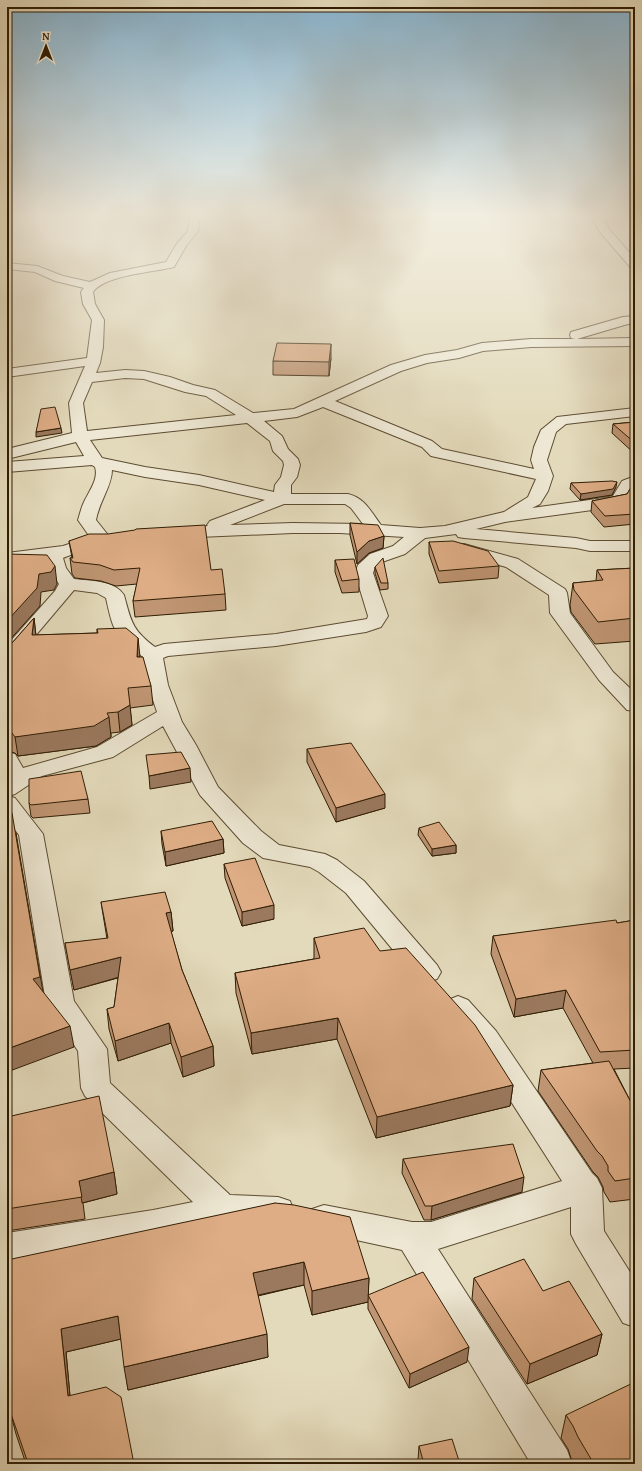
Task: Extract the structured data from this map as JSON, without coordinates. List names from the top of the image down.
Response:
{
  "north": "top"
}
